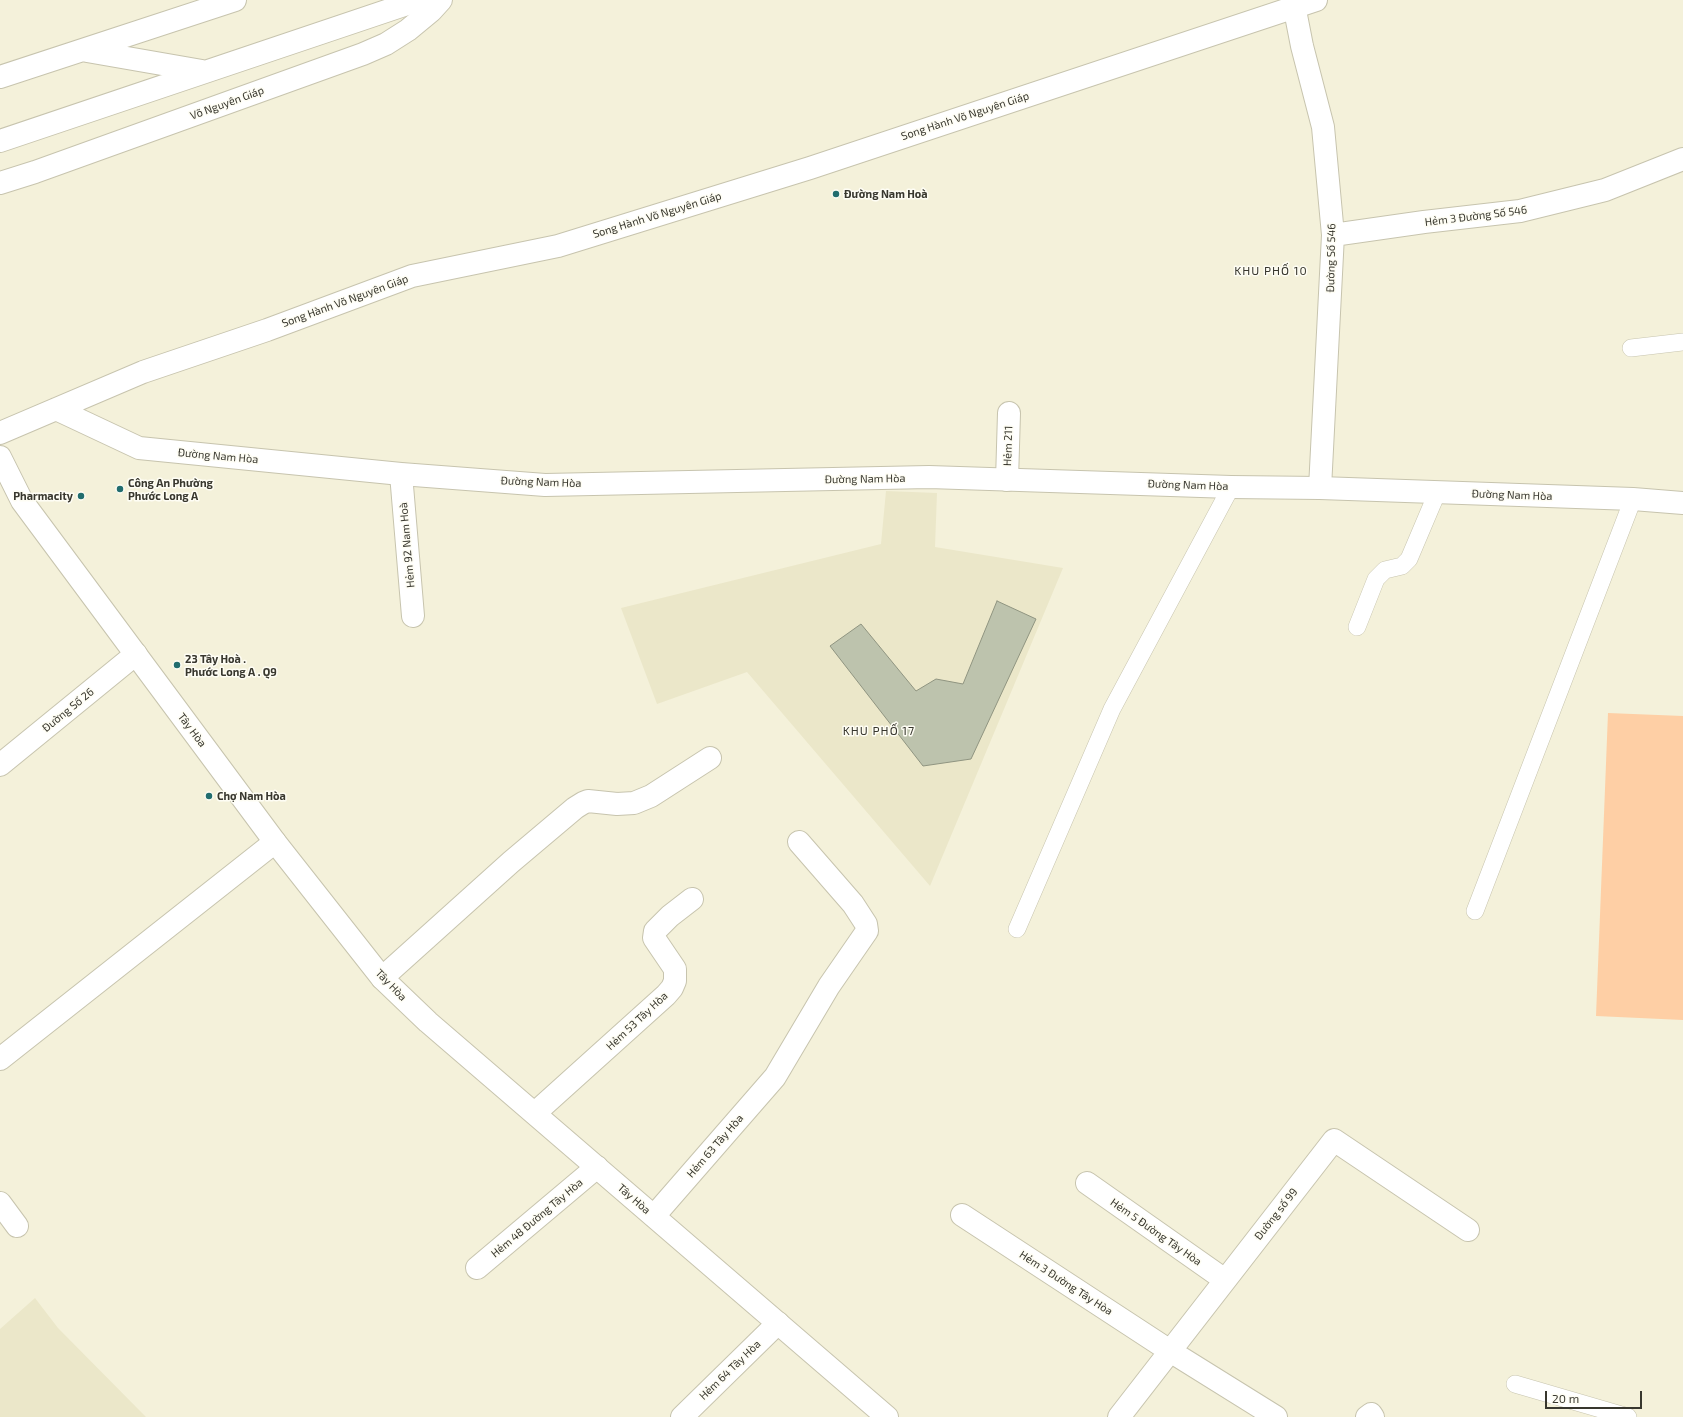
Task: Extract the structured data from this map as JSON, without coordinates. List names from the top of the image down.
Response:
{
  "streets": {
    "main road": [
      "Võ Nguyên Giáp",
      "Song Hành Võ Nguyên Giáp",
      "Hẻm 3 Đường Số 546",
      "Đường Số 546",
      "Hẻm 211",
      "Đường Nam Hòa",
      "Hẻm 92 Nam Hoà",
      "Đường Số 26",
      "Tây Hòa",
      "Hẻm 53 Tây Hòa",
      "Hẻm 63 Tây Hòa",
      "Đường số 99",
      "Hẻm 48 Đường Tây Hòa",
      "Hẻm 5 Đường Tây Hòa",
      "Hẻm 3 Đường Tây Hòa",
      "Hẻm 64 Tây Hòa"
    ]
  },
  "crossings": [
    ["Song Hành Võ Nguyên Giáp", "Đường Số 546"],
    ["Song Hành Võ Nguyên Giáp", "Đường Nam Hòa"],
    ["Hẻm 3 Đường Số 546", "Đường Số 546"],
    ["Đường Số 546", "Đường Nam Hòa"],
    ["Hẻm 211", "Đường Nam Hòa"],
    ["Đường Nam Hòa", "Hẻm 92 Nam Hoà"],
    ["Đường Số 26", "Tây Hòa"],
    ["Tây Hòa", "Hẻm 53 Tây Hòa"],
    ["Tây Hòa", "Hẻm 63 Tây Hòa"],
    ["Tây Hòa", "Hẻm 48 Đường Tây Hòa"],
    ["Tây Hòa", "Hẻm 64 Tây Hòa"],
    ["Đường số 99", "Hẻm 5 Đường Tây Hòa"],
    ["Đường số 99", "Hẻm 3 Đường Tây Hòa"]
  ],
  "districts": ["KHU PHỐ 10", "KHU PHỐ 17"],
  "places": [
    "Đường Nam Hoà",
    "Công An Phường Phước Long A",
    "Pharmacity",
    "23 Tây Hoà . Phước Long A . Q9",
    "Chợ Nam Hòa"
  ],
  "scale_bar": "20 m"
}
